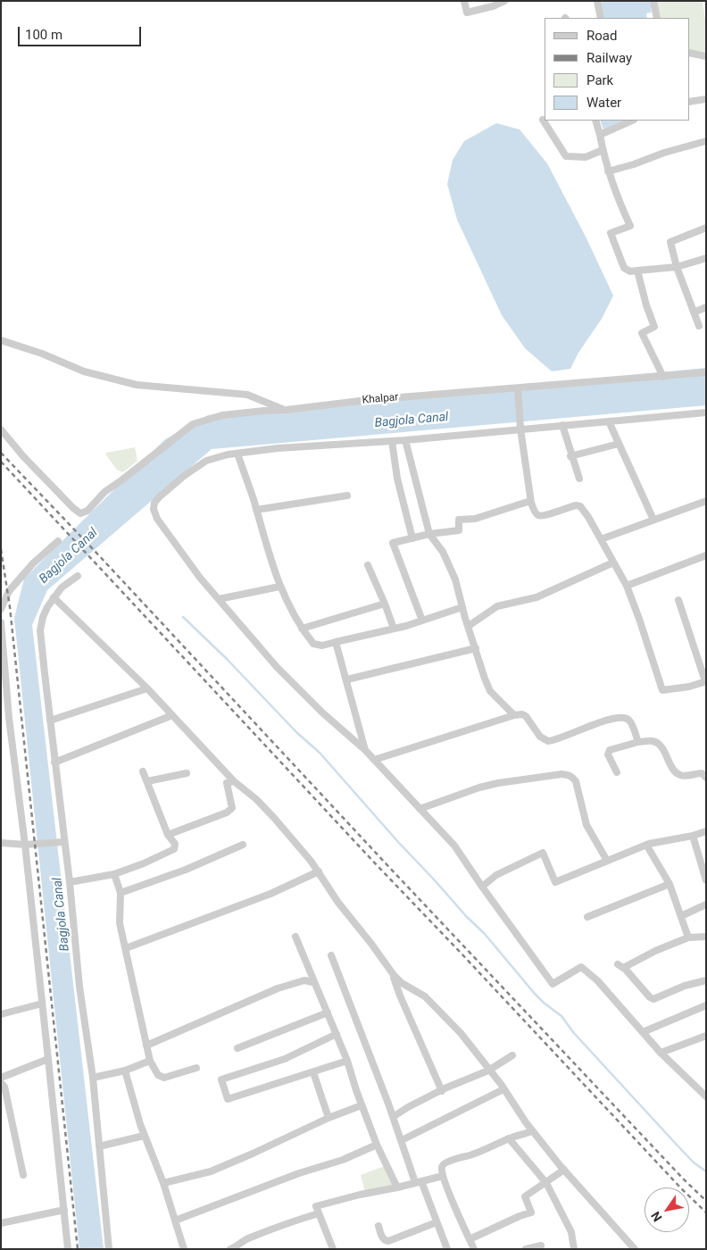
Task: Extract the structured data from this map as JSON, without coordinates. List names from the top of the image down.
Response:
{
  "streets": {
    "street": ["Khalpar"]
  },
  "water": ["Bagjola Canal"],
  "legend": [
    "Road",
    "Railway",
    "Park",
    "Water"
  ],
  "scale_bar": "100 m",
  "north": "bottom left"
}
